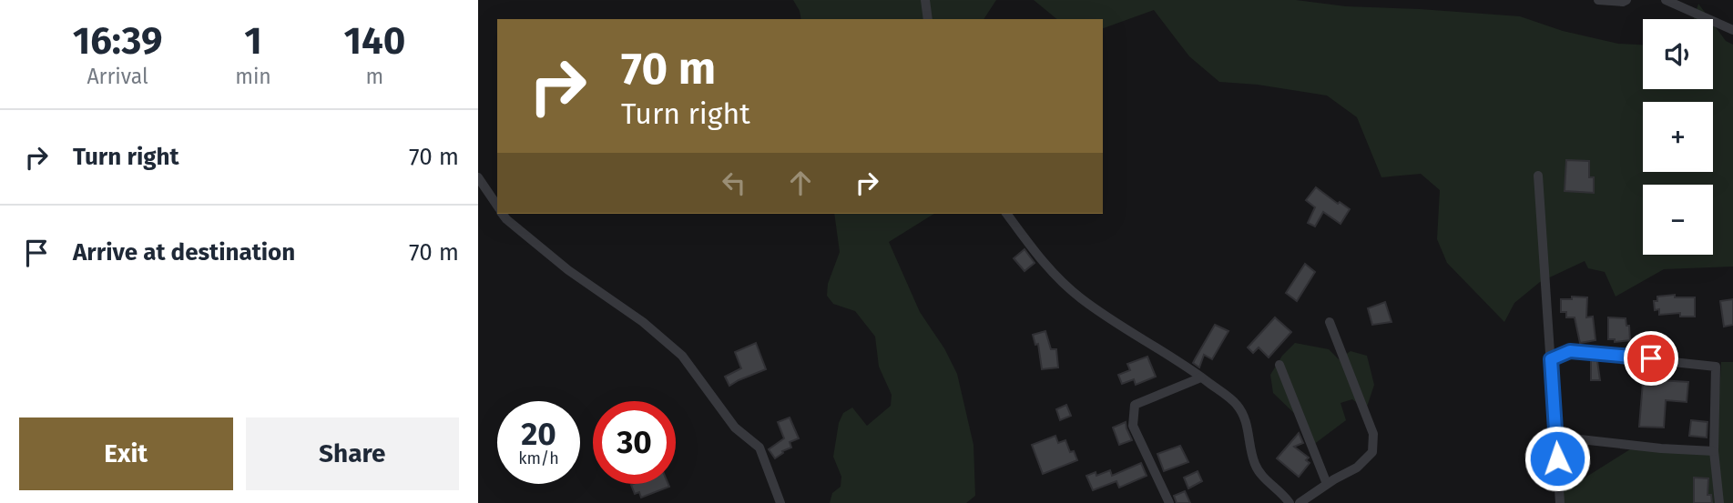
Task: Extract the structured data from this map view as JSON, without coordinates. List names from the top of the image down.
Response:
{
  "page": {
    "eta": [
      "16:39",
      "Arrival",
      "1",
      "min",
      "140",
      "m"
    ],
    "map_buttons": ["+", "−"],
    "turn": ["70 m", "Turn right"],
    "list": [
      {
        "name": "Turn right",
        "value": "70 m"
      },
      {
        "name": "Arrive at destination",
        "value": "70 m"
      }
    ],
    "speed": "20 km/h",
    "limit": "30",
    "buttons": ["Exit", "Share"]
  }
}
